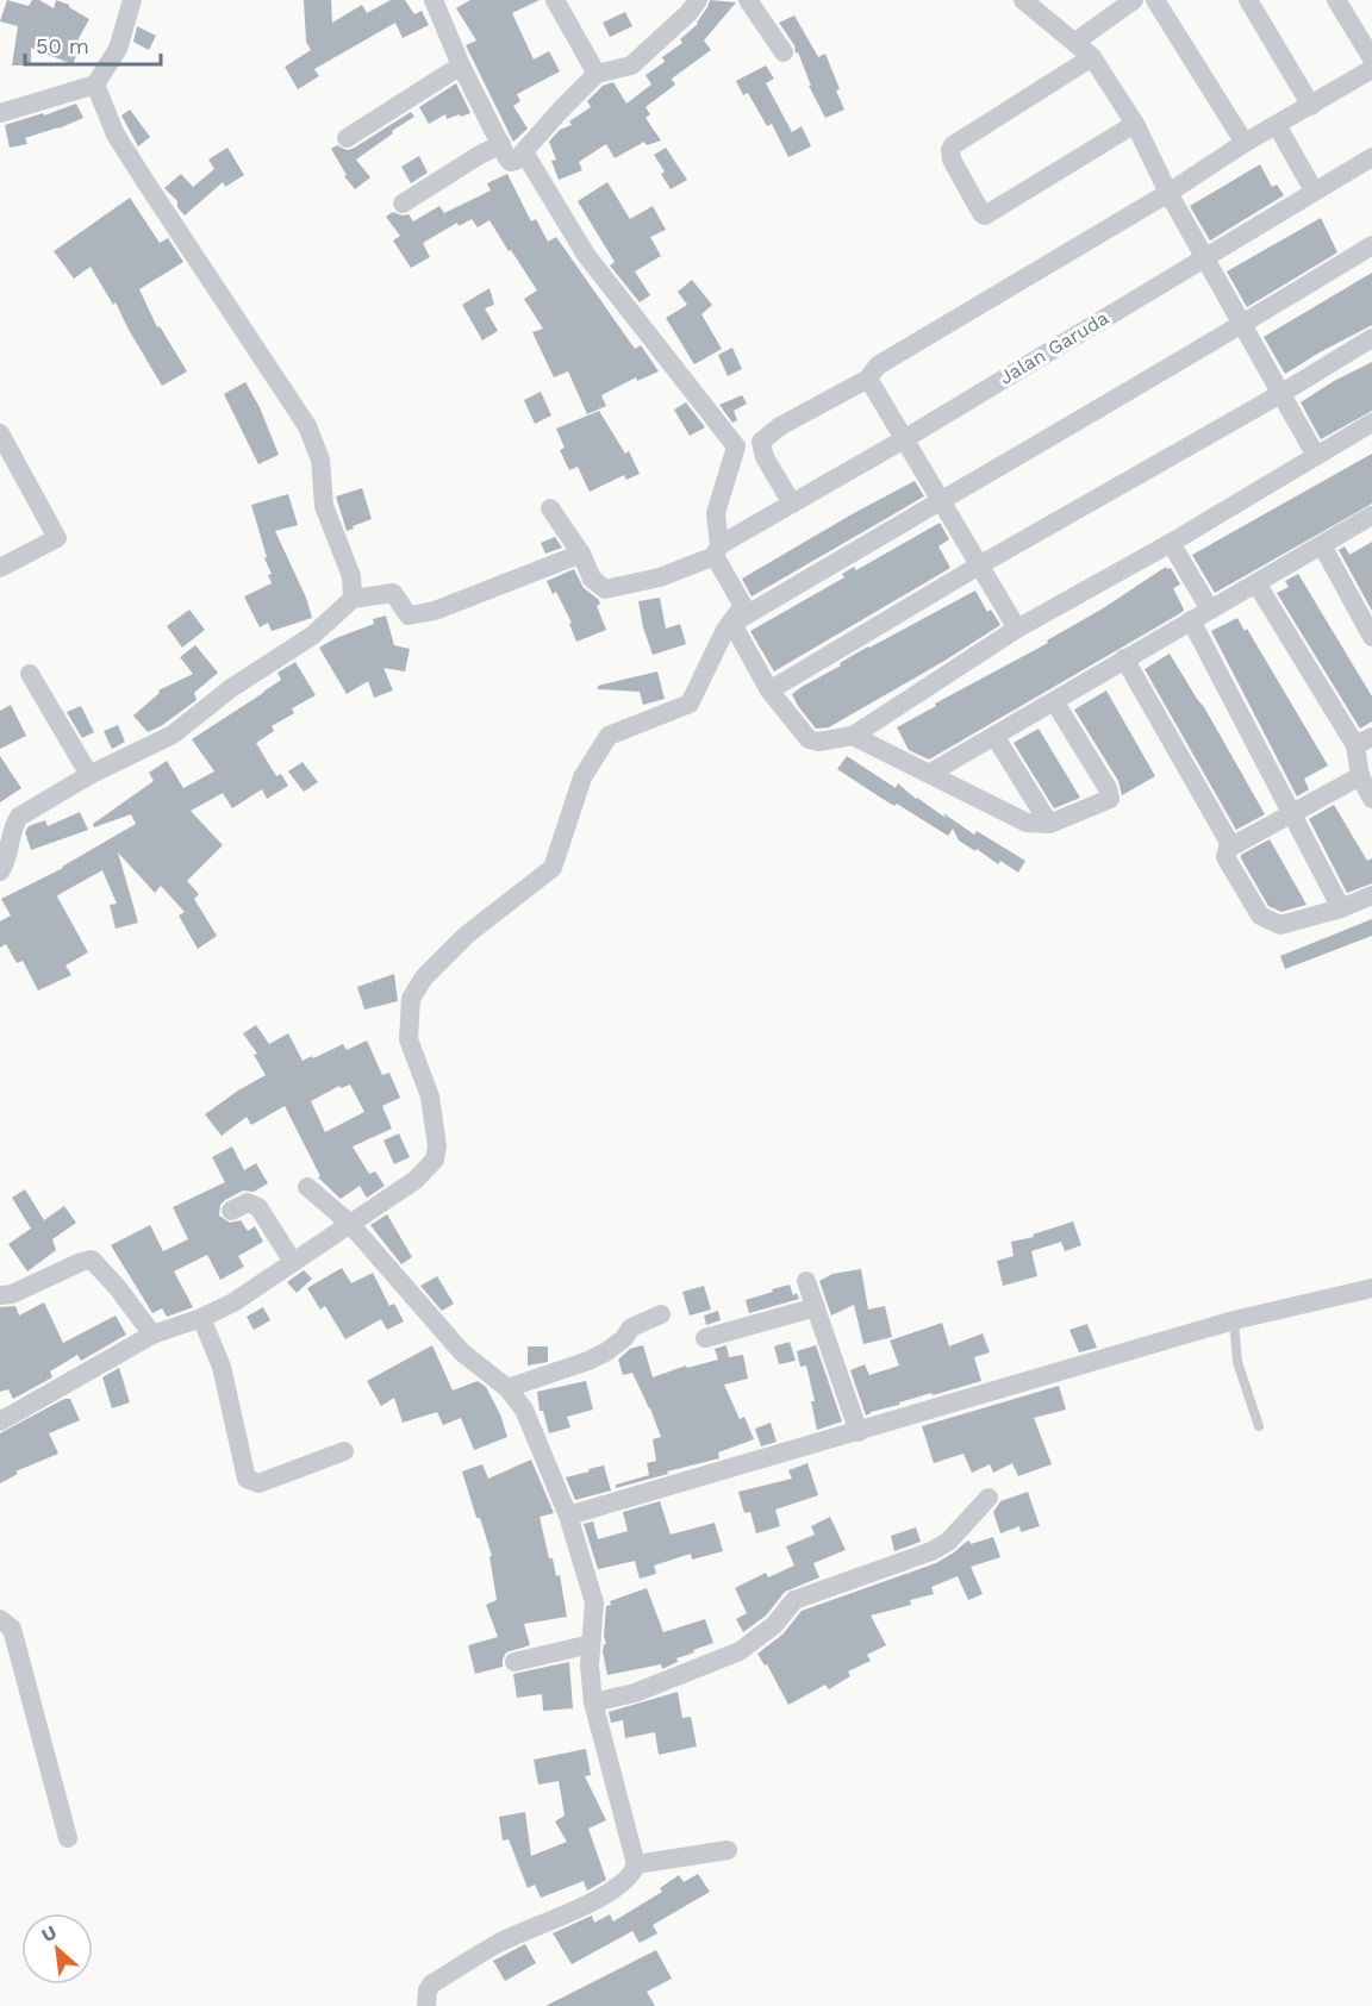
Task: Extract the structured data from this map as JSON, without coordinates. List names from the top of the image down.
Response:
{
  "streets": {
    "street": ["Jalan Garuda"]
  },
  "scale_bar": "50 m",
  "north": "top left"
}
